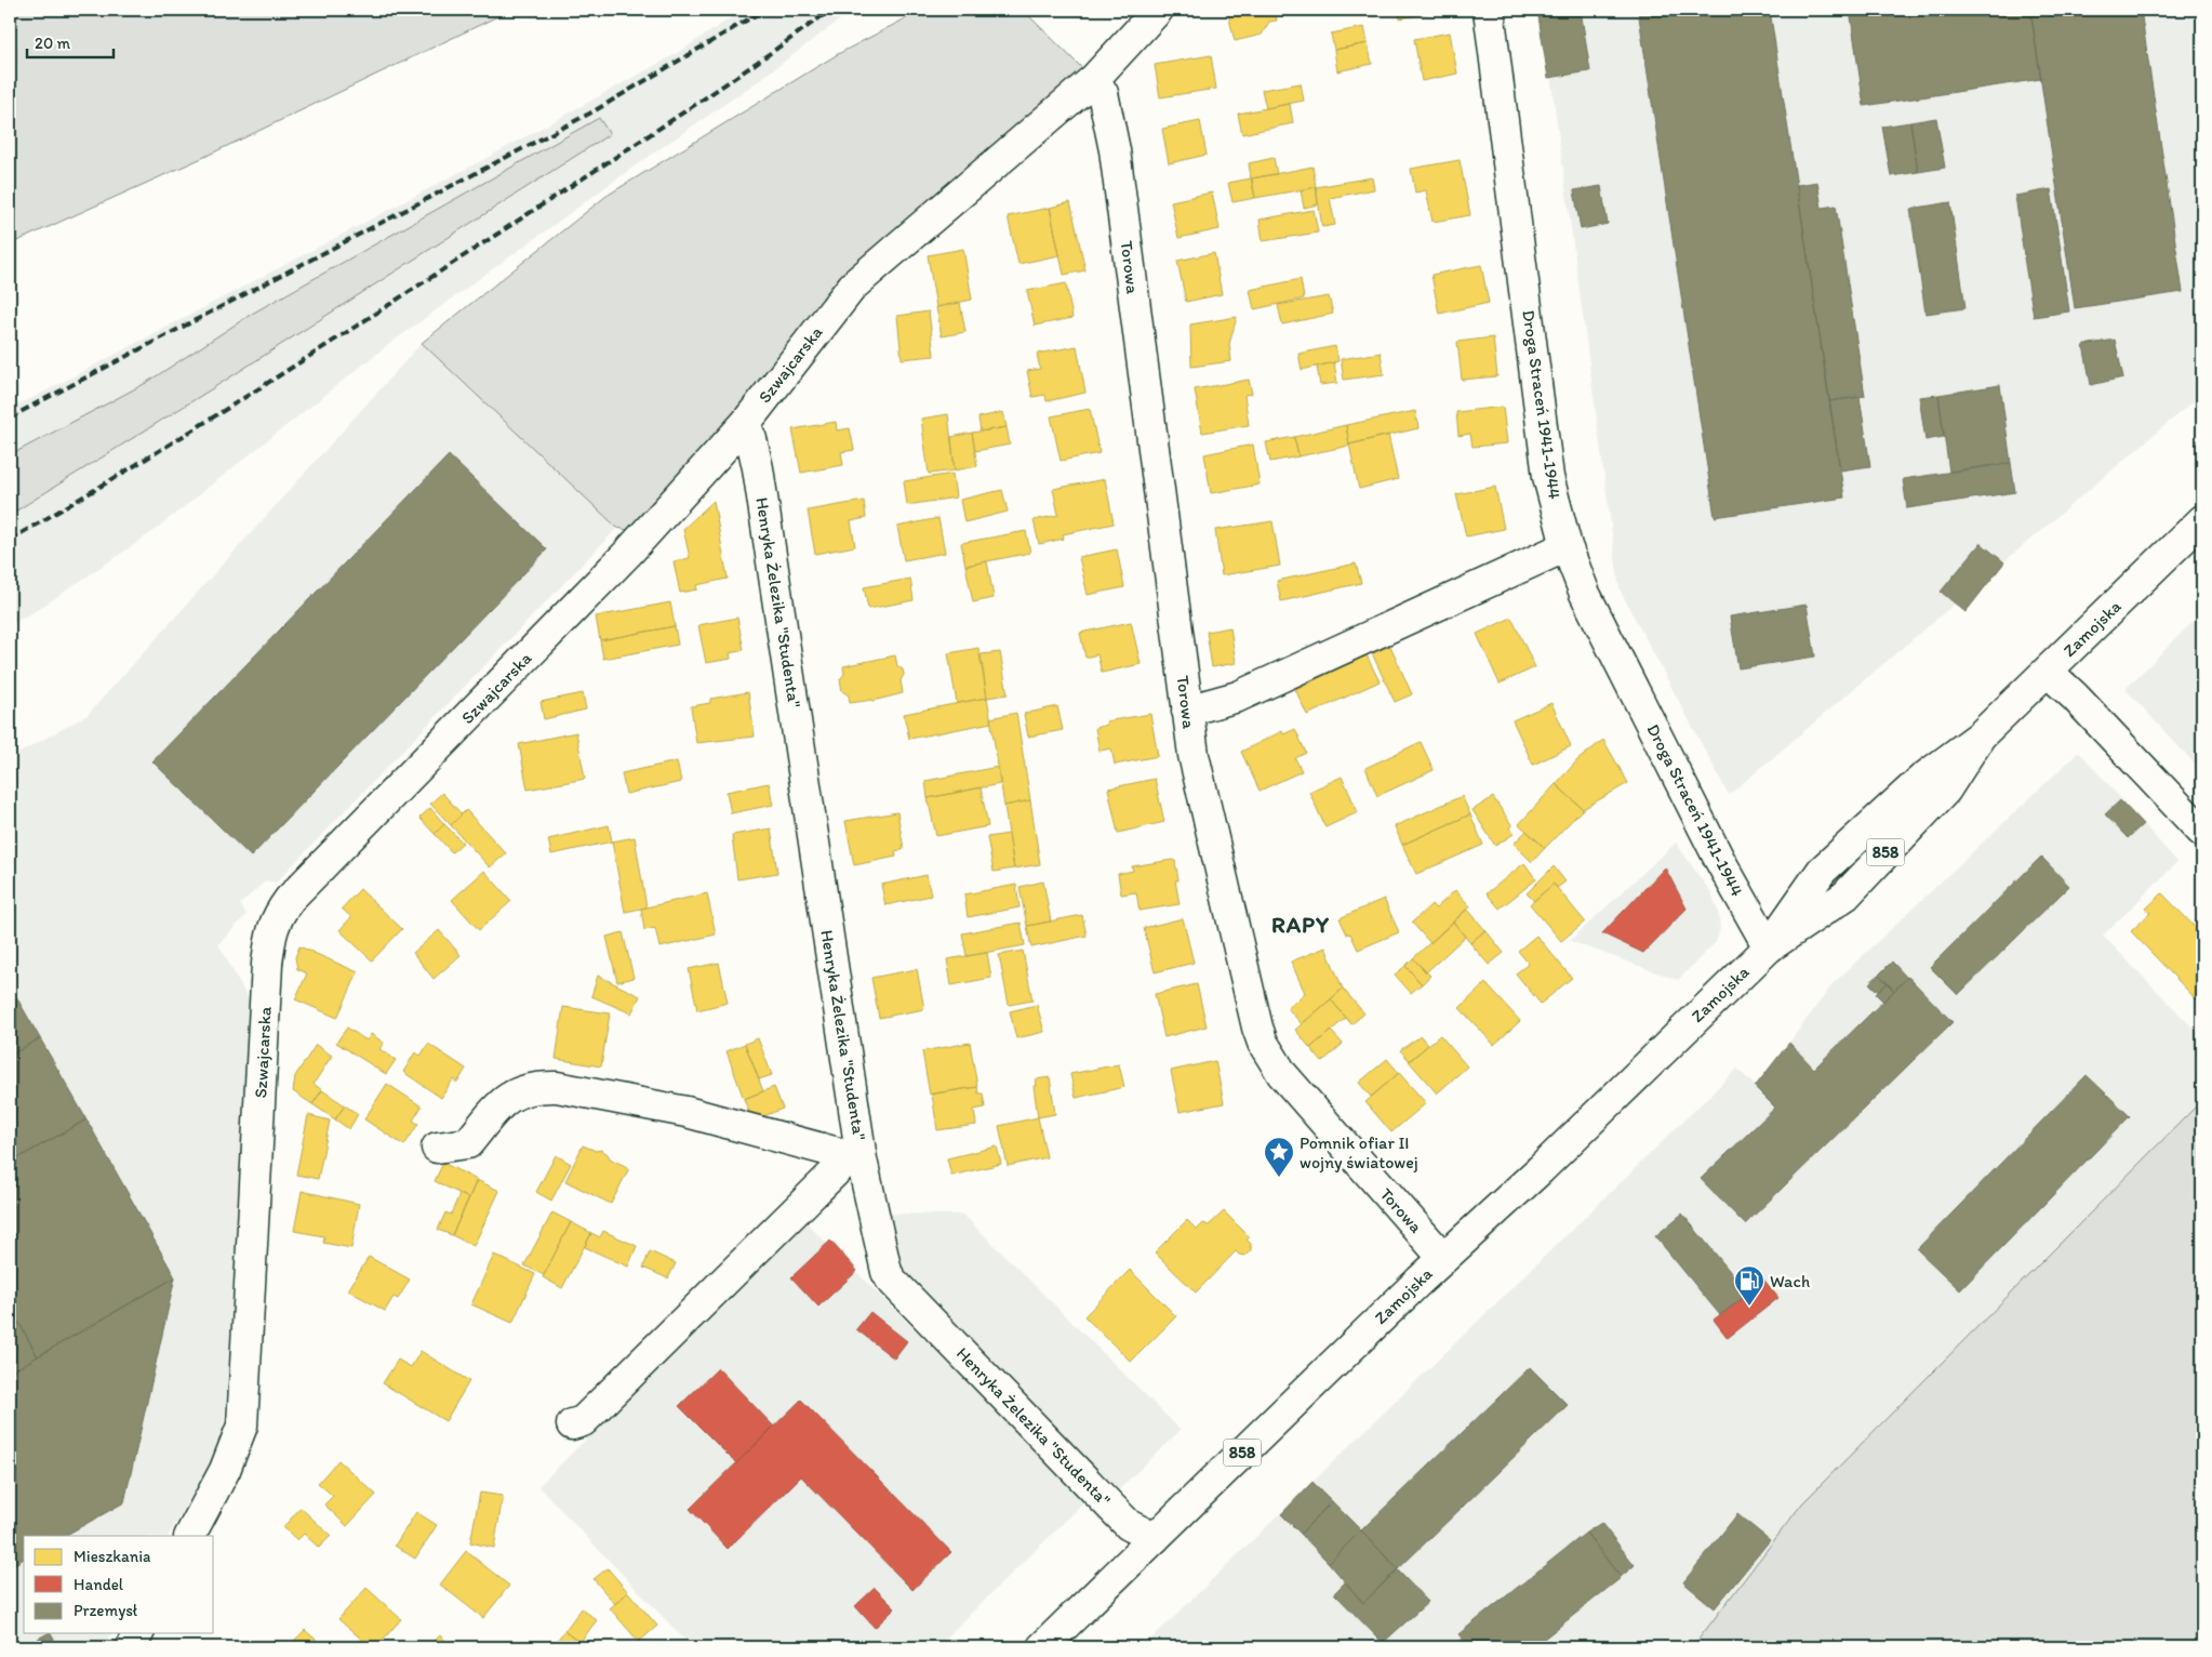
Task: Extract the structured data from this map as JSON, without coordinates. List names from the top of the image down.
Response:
{
  "streets": {
    "street": [
      "Torowa",
      "Szwajcarska",
      "Droga Straceń 1941-1944",
      "Henryka Żelezika \"Studenta\"",
      "Zamojska",
      "858"
    ]
  },
  "crossings": [
    ["Torowa", "Szwajcarska"],
    ["Torowa", "Zamojska"],
    ["Szwajcarska", "Henryka Żelezika \"Studenta\""],
    ["Droga Straceń 1941-1944", "Zamojska"],
    ["Henryka Żelezika \"Studenta\"", "Zamojska"]
  ],
  "districts": ["RAPY"],
  "places": {
    "place": ["Pomnik ofiar II wojny światowej"],
    "fuel station": ["Wach"]
  },
  "legend": ["Mieszkania", "Handel", "Przemysł"],
  "scale_bar": "20 m"
}
